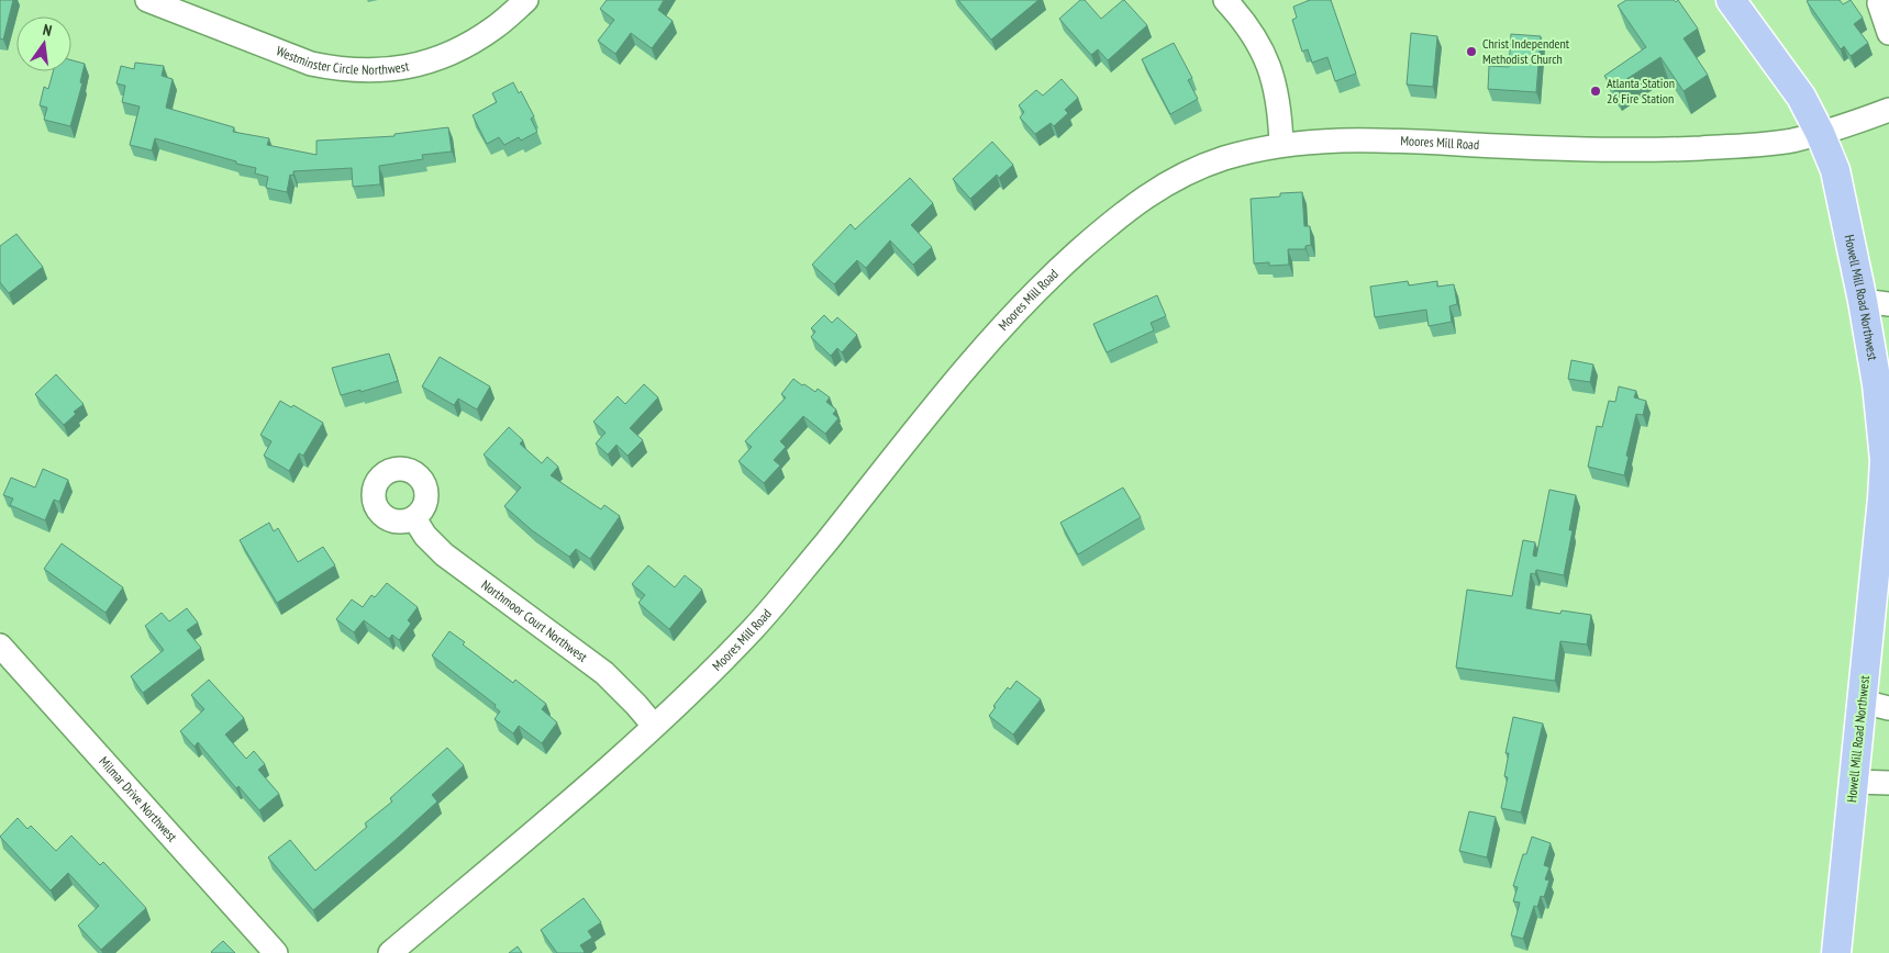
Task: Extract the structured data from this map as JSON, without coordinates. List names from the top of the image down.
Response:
{
  "streets": {
    "main road": ["Howell Mill Road Northwest"],
    "street": [
      "Westminster Circle Northwest",
      "Moores Mill Road",
      "Northmoor Court Northwest",
      "Milmar Drive Northwest"
    ]
  },
  "crossings": [
    ["Moores Mill Road", "Howell Mill Road Northwest"],
    ["Moores Mill Road", "Northmoor Court Northwest"]
  ],
  "places": ["Christ Independent Methodist Church", "Atlanta Station 26 Fire Station"],
  "north": "top"
}
